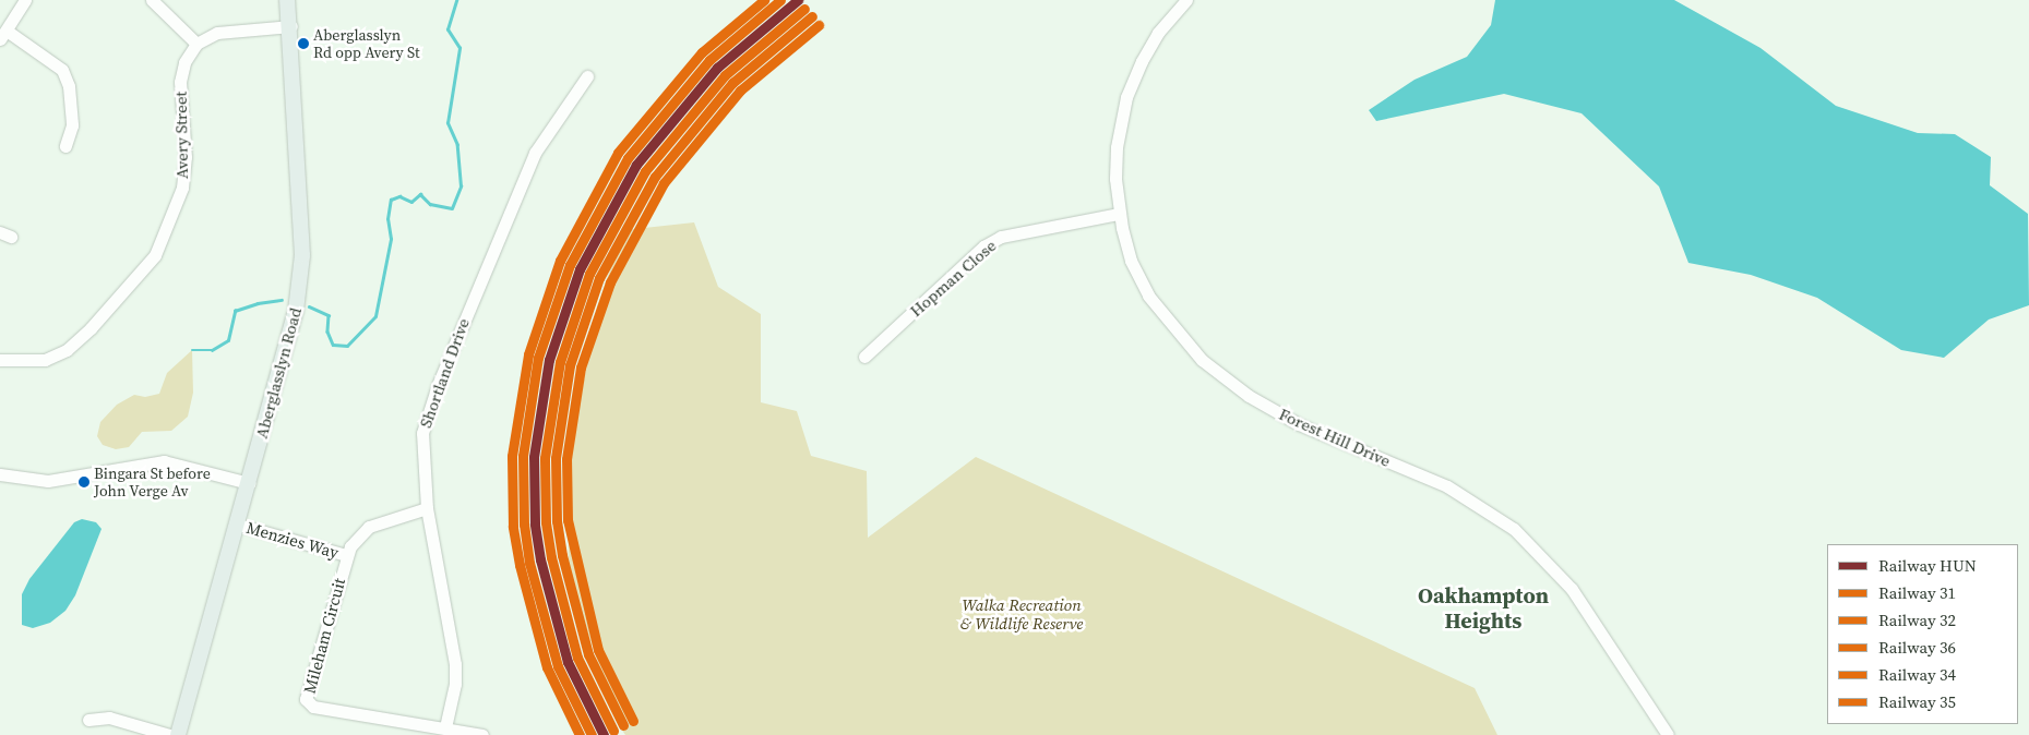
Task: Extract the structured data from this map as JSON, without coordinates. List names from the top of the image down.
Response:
{
  "streets": {
    "main road": ["Aberglasslyn Road"],
    "street": [
      "Avery Street",
      "Hopman Close",
      "Shortland Drive",
      "Forest Hill Drive",
      "Menzies Way",
      "Mileham Circuit"
    ]
  },
  "crossings": [
    ["Hopman Close", "Forest Hill Drive"],
    ["Aberglasslyn Road", "Menzies Way"],
    ["Shortland Drive", "Mileham Circuit"],
    ["Menzies Way", "Mileham Circuit"]
  ],
  "districts": ["Oakhampton Heights"],
  "parks": ["Walka Recreation & Wildlife Reserve"],
  "places": ["Aberglasslyn Rd opp Avery St", "Bingara St before John Verge Av"],
  "lines": [
    "rail line HUN",
    "rail line 32",
    "rail line 34",
    "rail line 31",
    "rail line 36",
    "rail line 35"
  ],
  "legend": [
    "Railway HUN",
    "Railway 31",
    "Railway 32",
    "Railway 36",
    "Railway 34",
    "Railway 35"
  ]
}
